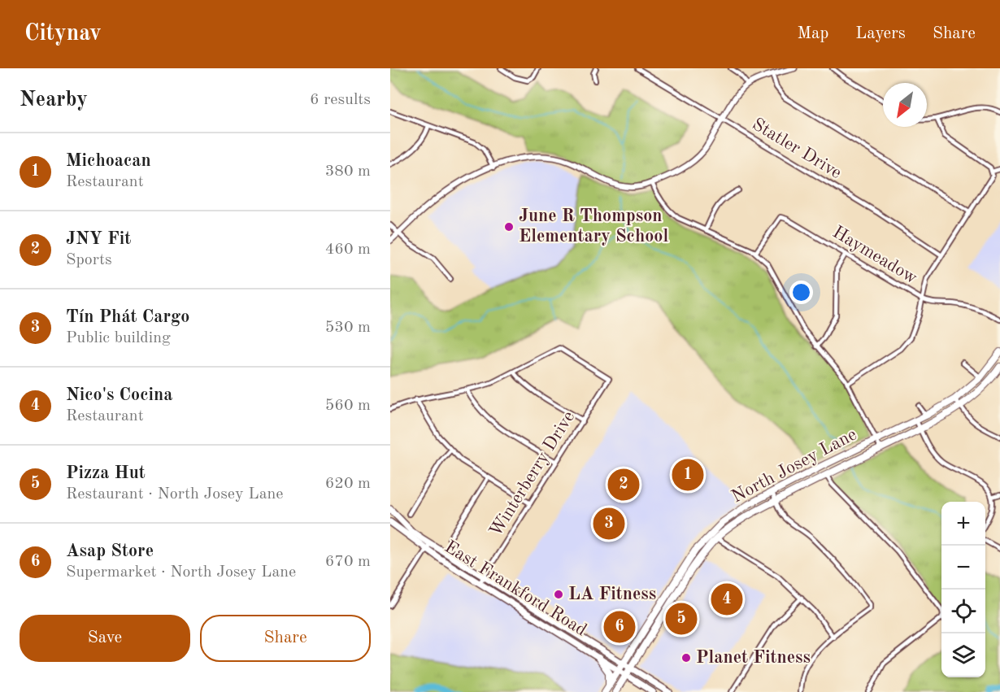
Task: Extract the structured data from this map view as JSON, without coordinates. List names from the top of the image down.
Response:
{
  "streets": {
    "main road": ["North Josey Lane", "East Frankford Road"],
    "street": ["Statler Drive", "Haymeadow", "Winterberry Drive"]
  },
  "crossings": [
    ["North Josey Lane", "East Frankford Road"],
    ["Winterberry Drive", "East Frankford Road"]
  ],
  "places": ["June R Thompson Elementary School", "LA Fitness", "Planet Fitness"],
  "north": "bottom left",
  "page": {
    "header": "Citynav",
    "nav": ["Map", "Layers", "Share"],
    "heading": ["Nearby", "6 results"],
    "list": [
      {
        "mark": "1",
        "name": "Michoacan",
        "note": "Restaurant",
        "value": "380 m"
      },
      {
        "mark": "2",
        "name": "JNY Fit",
        "note": "Sports",
        "value": "460 m"
      },
      {
        "mark": "3",
        "name": "Tín Phát Cargo",
        "note": "Public building",
        "value": "530 m"
      },
      {
        "mark": "4",
        "name": "Nico's Cocina",
        "note": "Restaurant",
        "value": "560 m"
      },
      {
        "mark": "5",
        "name": "Pizza Hut",
        "note": "Restaurant · North Josey Lane",
        "value": "620 m"
      },
      {
        "mark": "6",
        "name": "Asap Store",
        "note": "Supermarket · North Josey Lane",
        "value": "670 m"
      }
    ],
    "pins": [
      "1",
      "2",
      "3",
      "4",
      "5",
      "6"
    ],
    "map_buttons": ["+", "−"],
    "buttons": ["Save", "Share"]
  }
}
